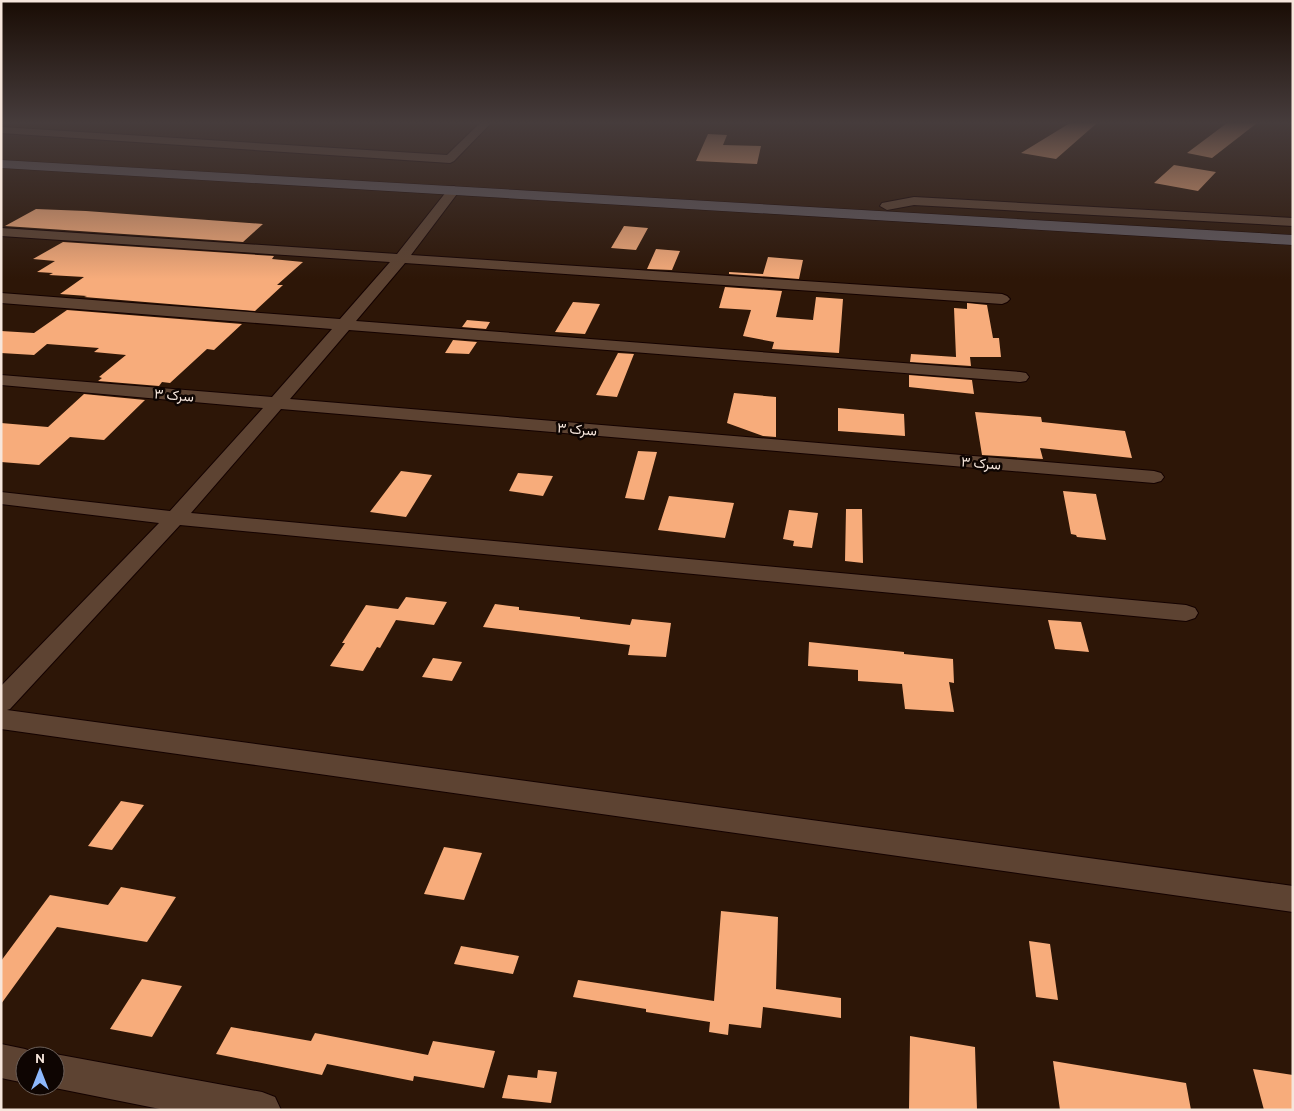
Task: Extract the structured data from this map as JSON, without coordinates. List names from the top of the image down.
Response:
{
  "streets": {
    "street": ["سرک ۳"]
  },
  "north": "top"
}
